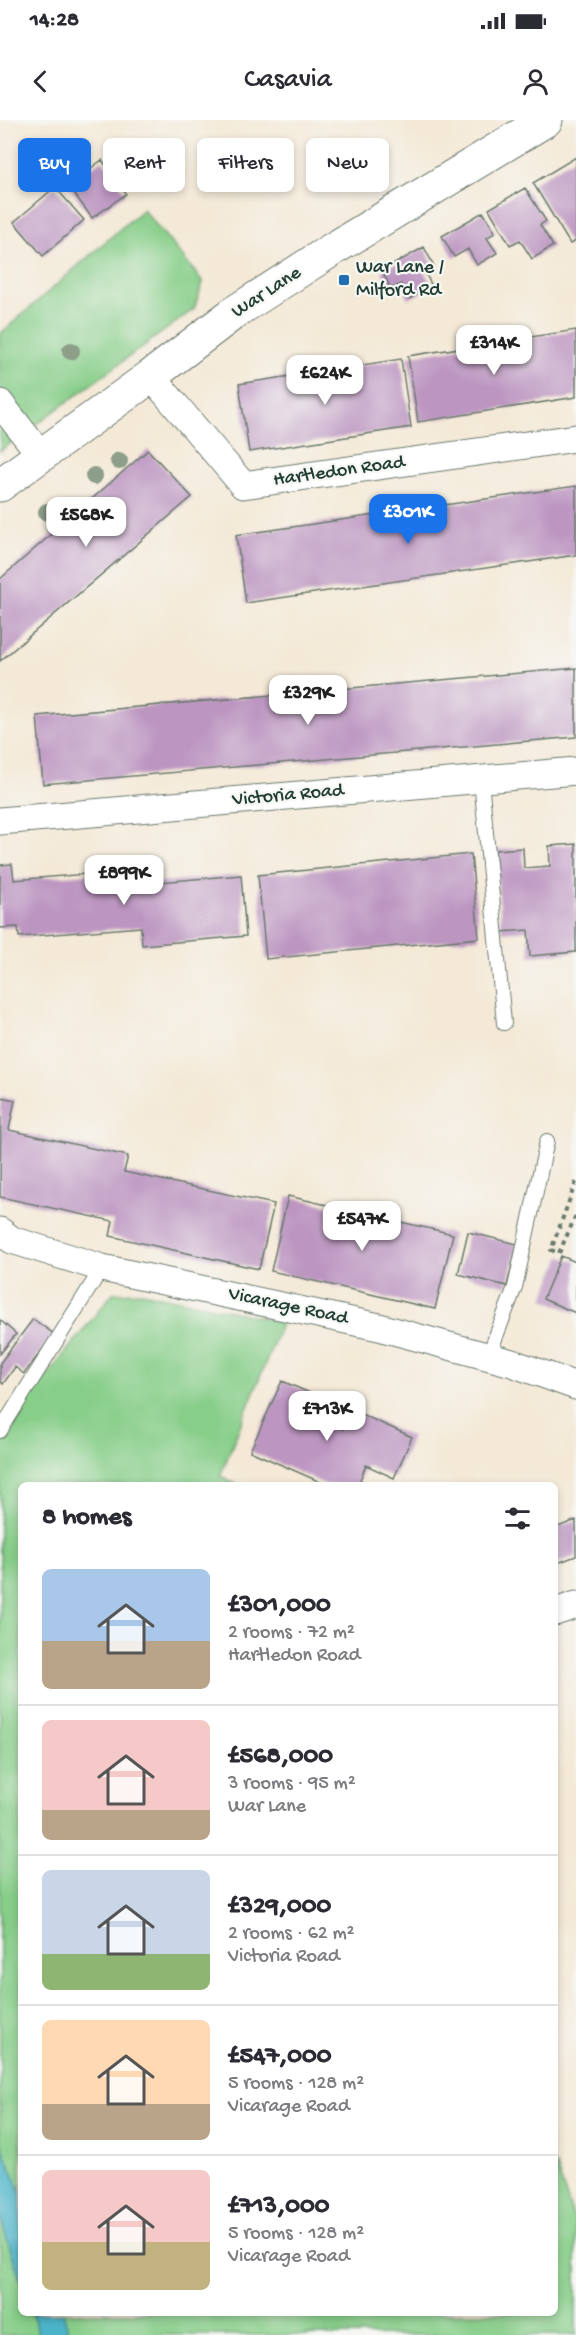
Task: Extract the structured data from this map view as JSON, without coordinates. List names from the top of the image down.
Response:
{
  "streets": {
    "street": [
      "War Lane",
      "Hartledon Road",
      "Victoria Road",
      "Vicarage Road"
    ]
  },
  "crossings": [
    ["War Lane", "Hartledon Road"]
  ],
  "places": {
    "transit": ["War Lane / Milford Rd"]
  },
  "page": {
    "status": "14:28",
    "header": "Casavia",
    "chip": [
      "Buy",
      "Rent",
      "Filters",
      "New"
    ],
    "price": [
      "£314K",
      "£624K",
      "£301K",
      "£568K",
      "£329K",
      "£899K",
      "£547K",
      "£713K"
    ],
    "heading": "8 homes",
    "list": [
      {
        "name": "£301,000",
        "note": "2 rooms · 72 m² · Hartledon Road"
      },
      {
        "name": "£568,000",
        "note": "3 rooms · 95 m² · War Lane"
      },
      {
        "name": "£329,000",
        "note": "2 rooms · 62 m² · Victoria Road"
      },
      {
        "name": "£547,000",
        "note": "5 rooms · 128 m² · Vicarage Road"
      },
      {
        "name": "£713,000",
        "note": "5 rooms · 128 m² · Vicarage Road"
      }
    ]
  }
}
